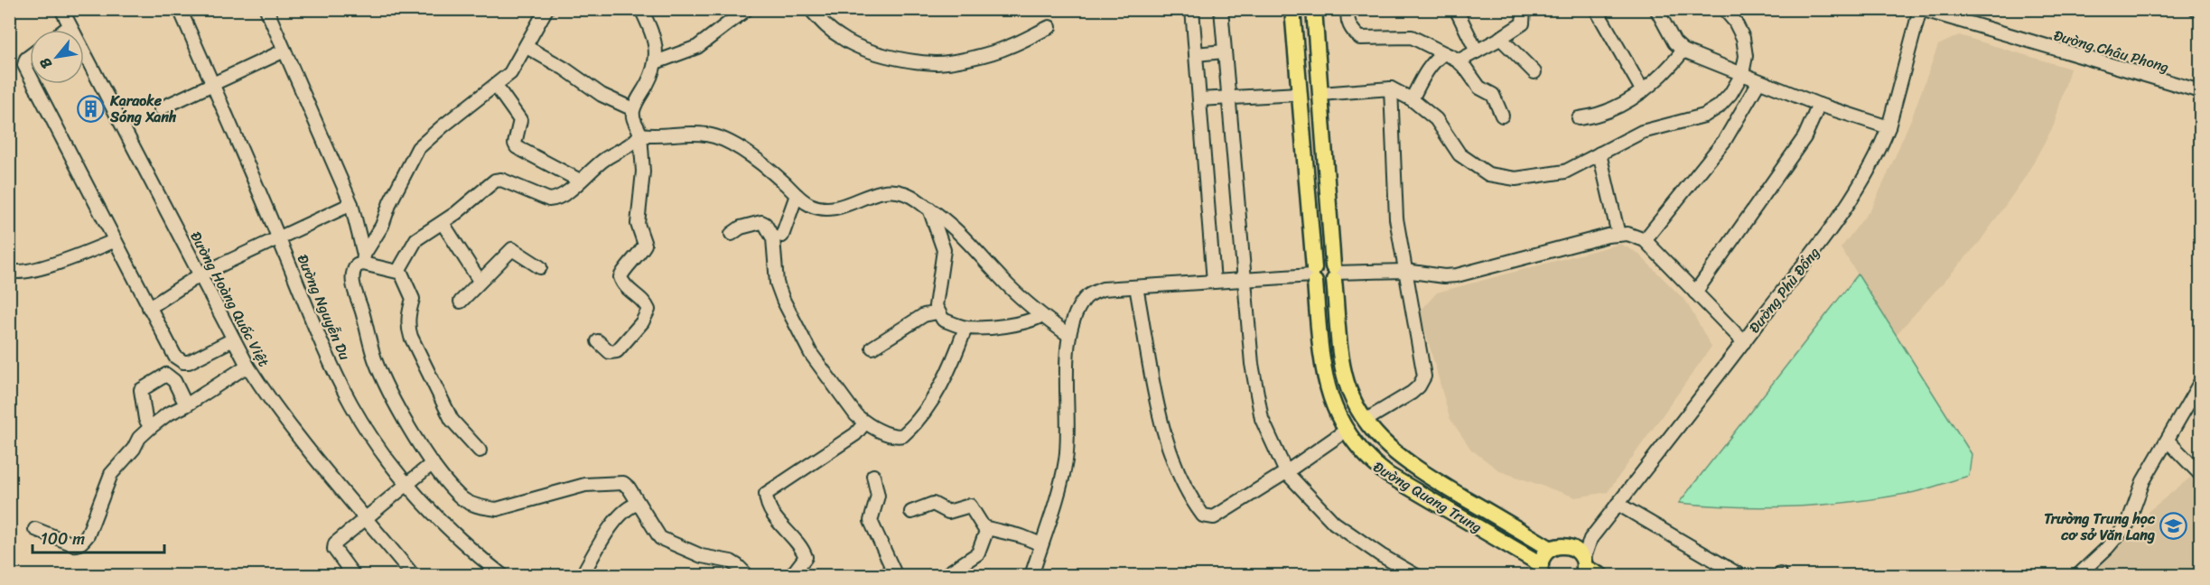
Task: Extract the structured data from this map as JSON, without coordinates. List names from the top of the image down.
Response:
{
  "streets": {
    "main road": ["Đường Quang Trung"],
    "street": [
      "Đường Châu Phong",
      "Đường Phù Đổng",
      "Đường Hoàng Quốc Việt",
      "Đường Nguyễn Du"
    ]
  },
  "crossings": [
    ["Đường Châu Phong", "Đường Phù Đổng"]
  ],
  "places": {
    "building": ["Karaoke Sóng Xanh"],
    "school or university": ["Trường Trung học cơ sở Văn Lang"]
  },
  "scale_bar": "100 m",
  "north": "bottom left"
}
